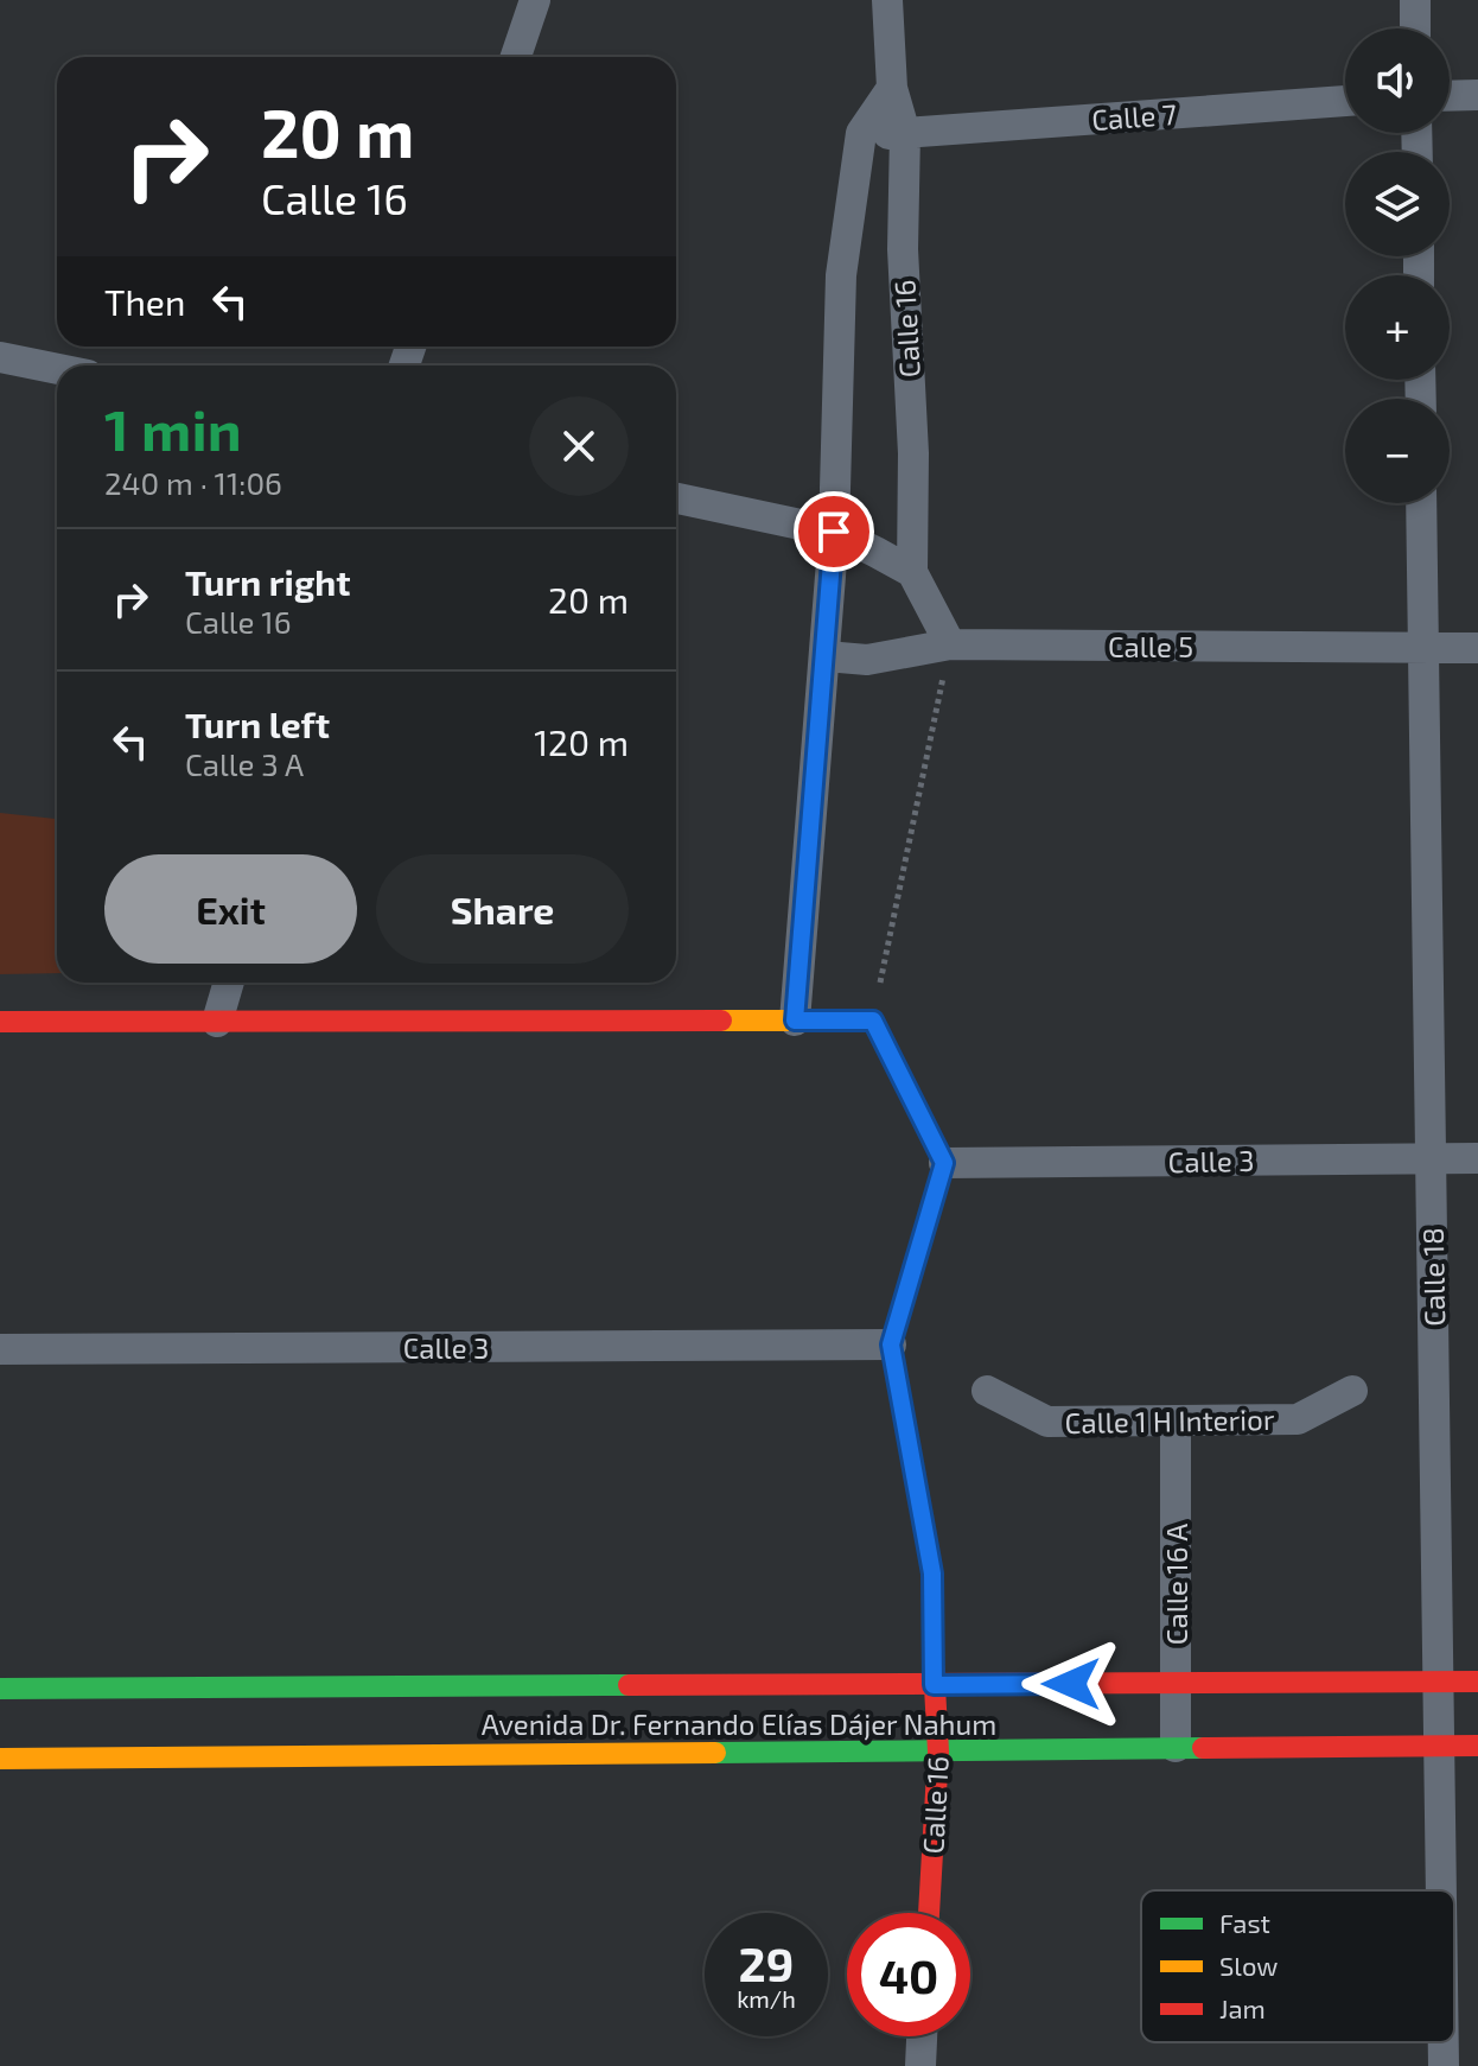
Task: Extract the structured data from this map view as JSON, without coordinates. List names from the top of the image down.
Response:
{
  "streets": {
    "street": [
      "Calle 7",
      "Calle 16",
      "Calle 5",
      "Calle 3",
      "Calle 18",
      "Calle 1 H Interior",
      "Calle 16 A",
      "Avenida Dr. Fernando Elías Dájer Nahum"
    ]
  },
  "crossings": [
    ["Calle 7", "Calle 16"],
    ["Calle 16", "Calle 3"],
    ["Calle 16", "Avenida Dr. Fernando Elías Dájer Nahum"],
    ["Calle 5", "Calle 18"],
    ["Calle 3", "Calle 18"],
    ["Calle 18", "Avenida Dr. Fernando Elías Dájer Nahum"],
    ["Calle 1 H Interior", "Calle 16 A"],
    ["Calle 16 A", "Avenida Dr. Fernando Elías Dájer Nahum"]
  ],
  "legend": ["Fast", "Slow", "Jam"],
  "page": {
    "map_buttons": ["+", "−"],
    "turn": ["20 m", "Calle 16"],
    "then": "Then",
    "heading": ["1 min", "240 m · 11:06"],
    "list": [
      {
        "name": "Turn right",
        "note": "Calle 16",
        "value": "20 m"
      },
      {
        "name": "Turn left",
        "note": "Calle 3 A",
        "value": "120 m"
      }
    ],
    "buttons": ["Exit", "Share"],
    "speed": "29 km/h",
    "limit": "40"
  }
}
